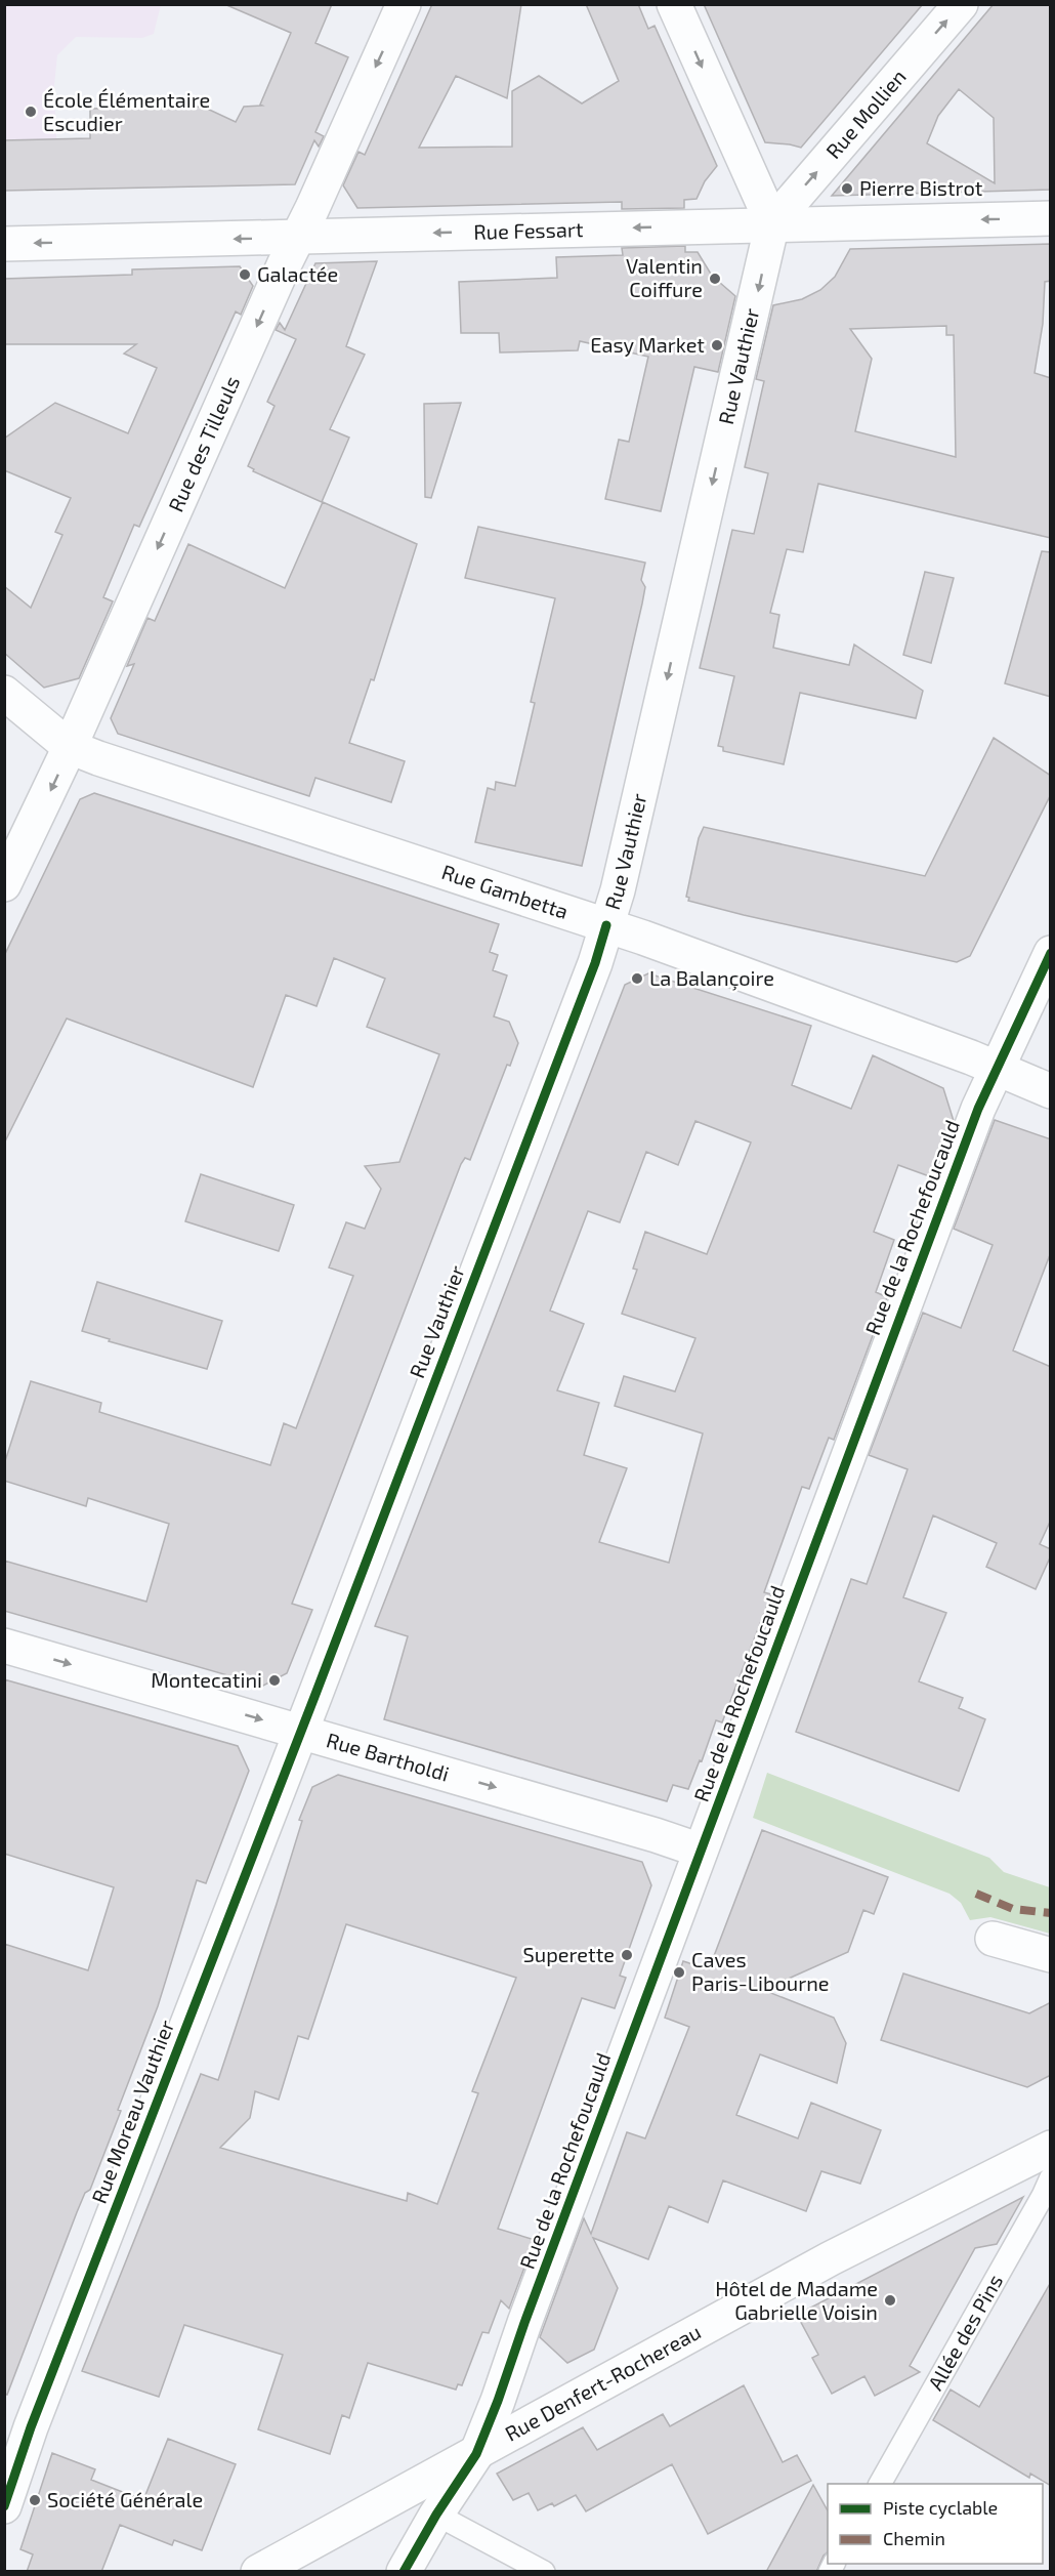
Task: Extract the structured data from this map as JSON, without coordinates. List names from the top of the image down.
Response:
{
  "streets": {
    "street": [
      "Rue Mollien",
      "Rue Fessart",
      "Rue Vauthier",
      "Rue des Tilleuls",
      "Rue Gambetta",
      "Rue de la Rochefoucauld",
      "Rue Bartholdi",
      "Rue Moreau Vauthier",
      "Rue Denfert-Rochereau"
    ],
    "lane": ["Allée des Pins"]
  },
  "crossings": [
    ["Rue Mollien", "Rue Fessart"],
    ["Rue Mollien", "Rue Vauthier"],
    ["Rue Fessart", "Rue Vauthier"],
    ["Rue Fessart", "Rue des Tilleuls"],
    ["Rue Vauthier", "Rue Gambetta"],
    ["Rue Vauthier", "Rue Bartholdi"],
    ["Rue Vauthier", "Rue Moreau Vauthier"],
    ["Rue des Tilleuls", "Rue Gambetta"],
    ["Rue Gambetta", "Rue de la Rochefoucauld"],
    ["Rue de la Rochefoucauld", "Rue Bartholdi"],
    ["Rue de la Rochefoucauld", "Rue Denfert-Rochereau"],
    ["Rue Bartholdi", "Rue Moreau Vauthier"]
  ],
  "one_way": [
    "Rue Mollien",
    "Rue Fessart",
    "Rue Vauthier",
    "Rue des Tilleuls",
    "Rue Bartholdi"
  ],
  "places": [
    "École Élémentaire Escudier",
    "Pierre Bistrot",
    "Galactée",
    "Valentin Coiffure",
    "Easy Market",
    "La Balançoire",
    "Montecatini",
    "Superette",
    "Caves Paris-Libourne",
    "Hôtel de Madame Gabrielle Voisin",
    "Société Générale"
  ],
  "legend": ["Piste cyclable", "Chemin"]
}
